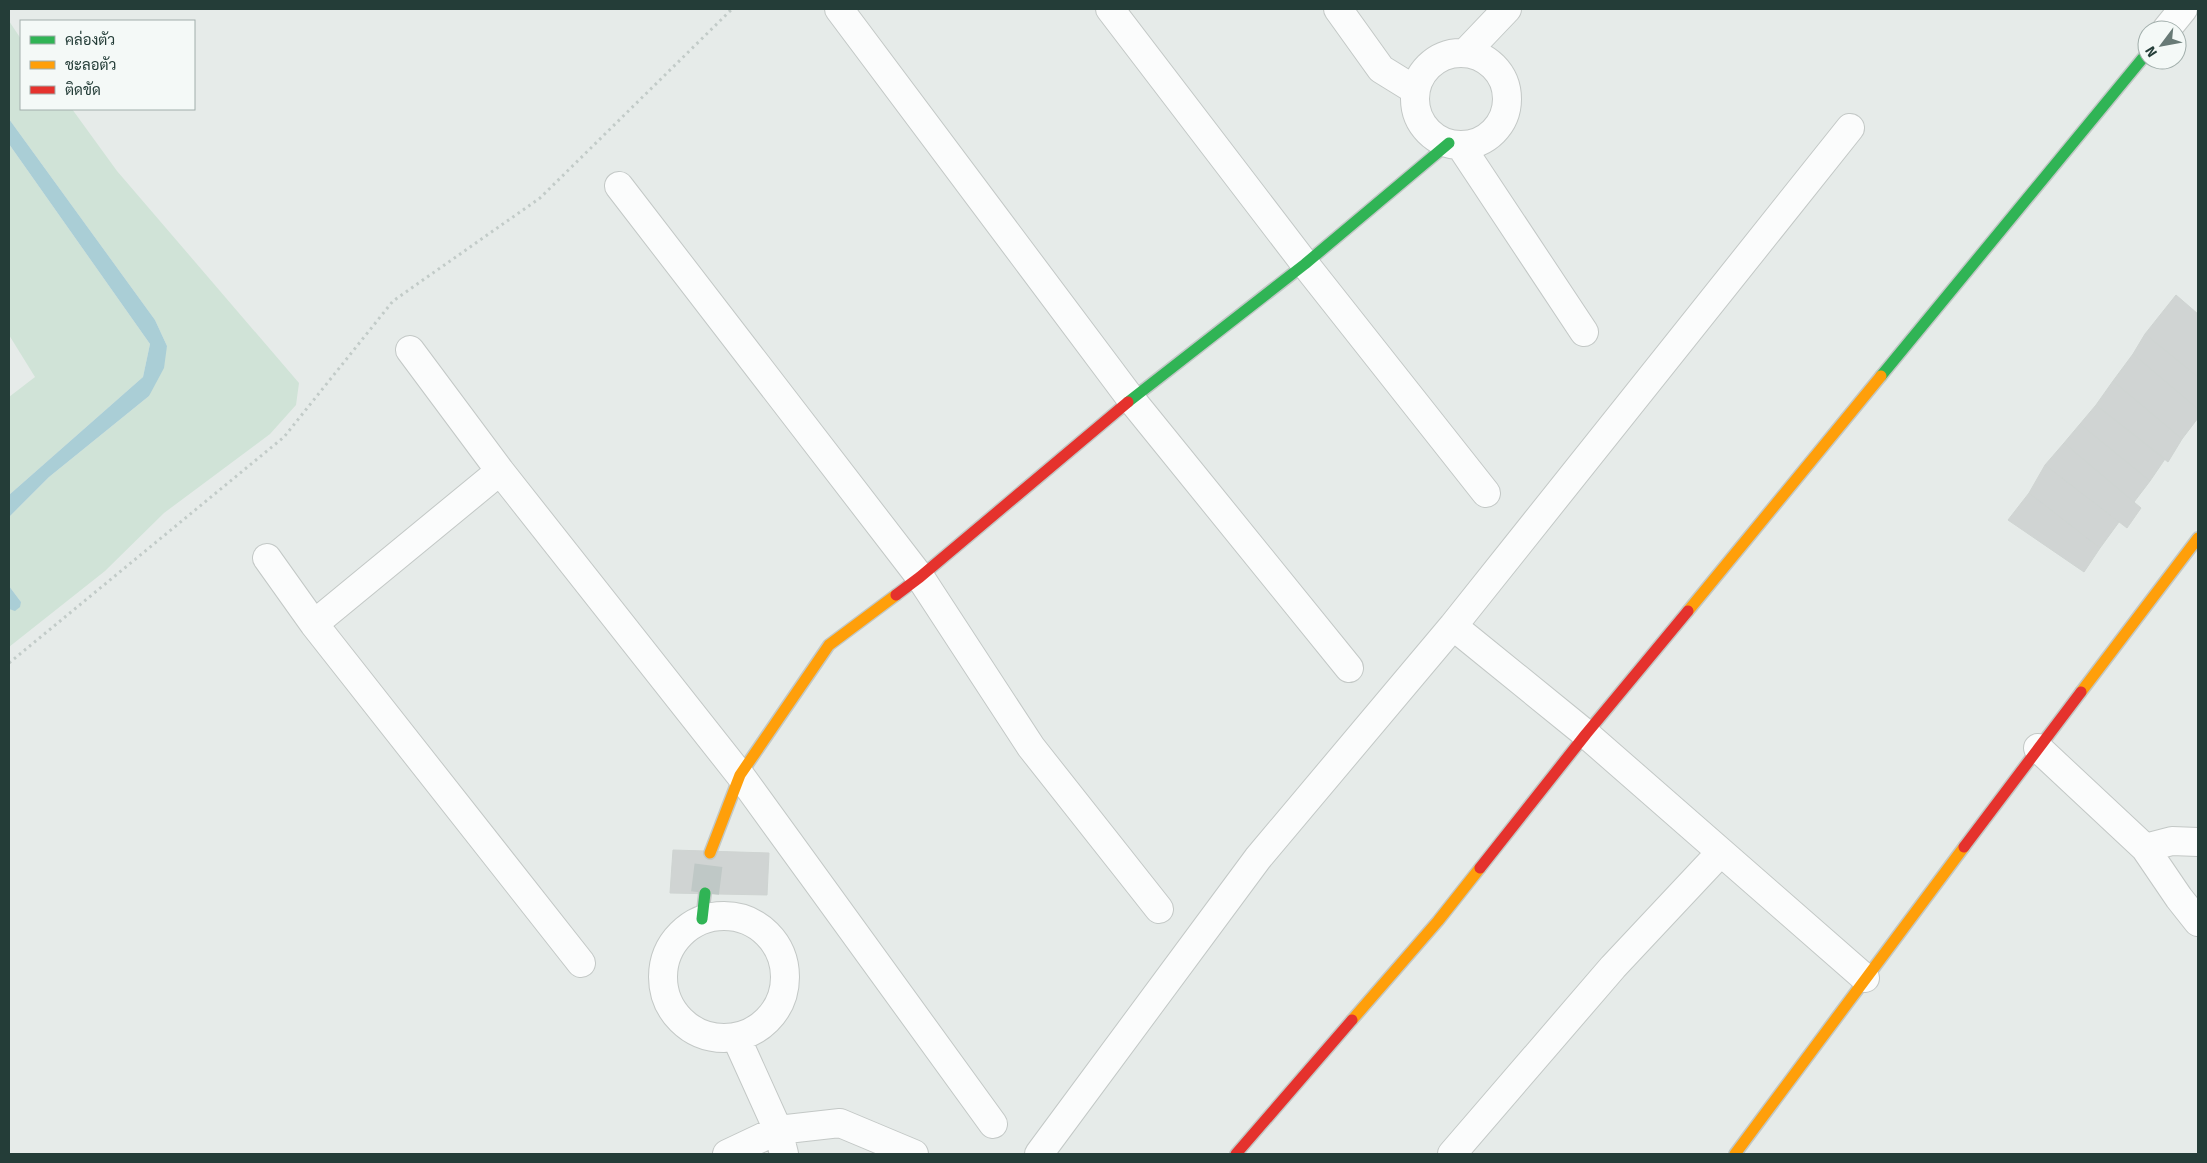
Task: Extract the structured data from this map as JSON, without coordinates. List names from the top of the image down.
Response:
{
  "legend": ["คล่องตัว", "ชะลอตัว", "ติดขัด"],
  "north": "bottom left"
}
